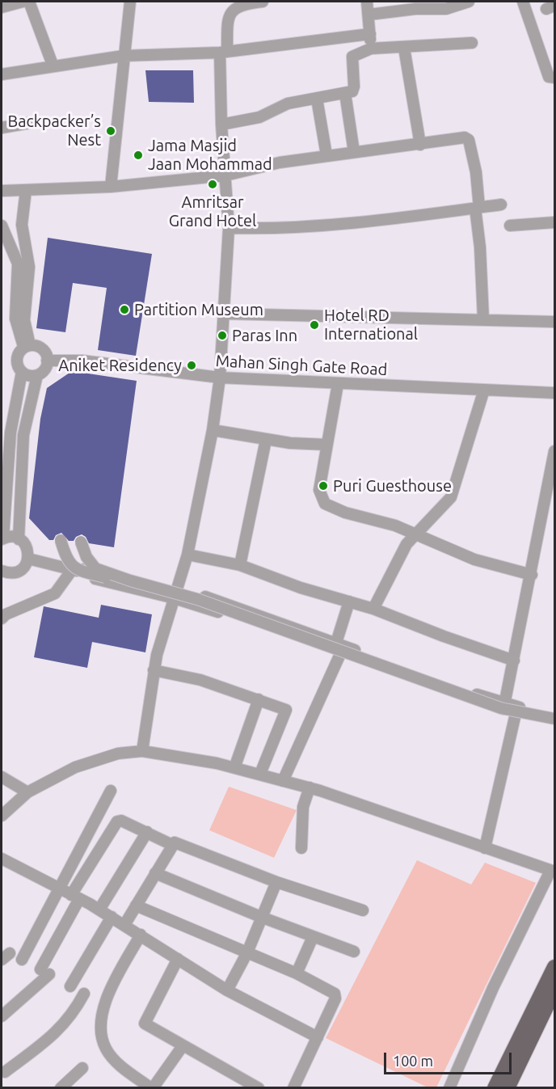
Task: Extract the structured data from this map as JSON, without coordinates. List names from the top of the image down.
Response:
{
  "streets": {
    "street": ["Mahan Singh Gate Road"]
  },
  "places": [
    "Backpacker’s Nest",
    "Jama Masjid Jaan Mohammad",
    "Amritsar Grand Hotel",
    "Partition Museum",
    "Hotel RD International",
    "Paras Inn",
    "Aniket Residency",
    "Puri Guesthouse"
  ],
  "scale_bar": "100 m"
}
